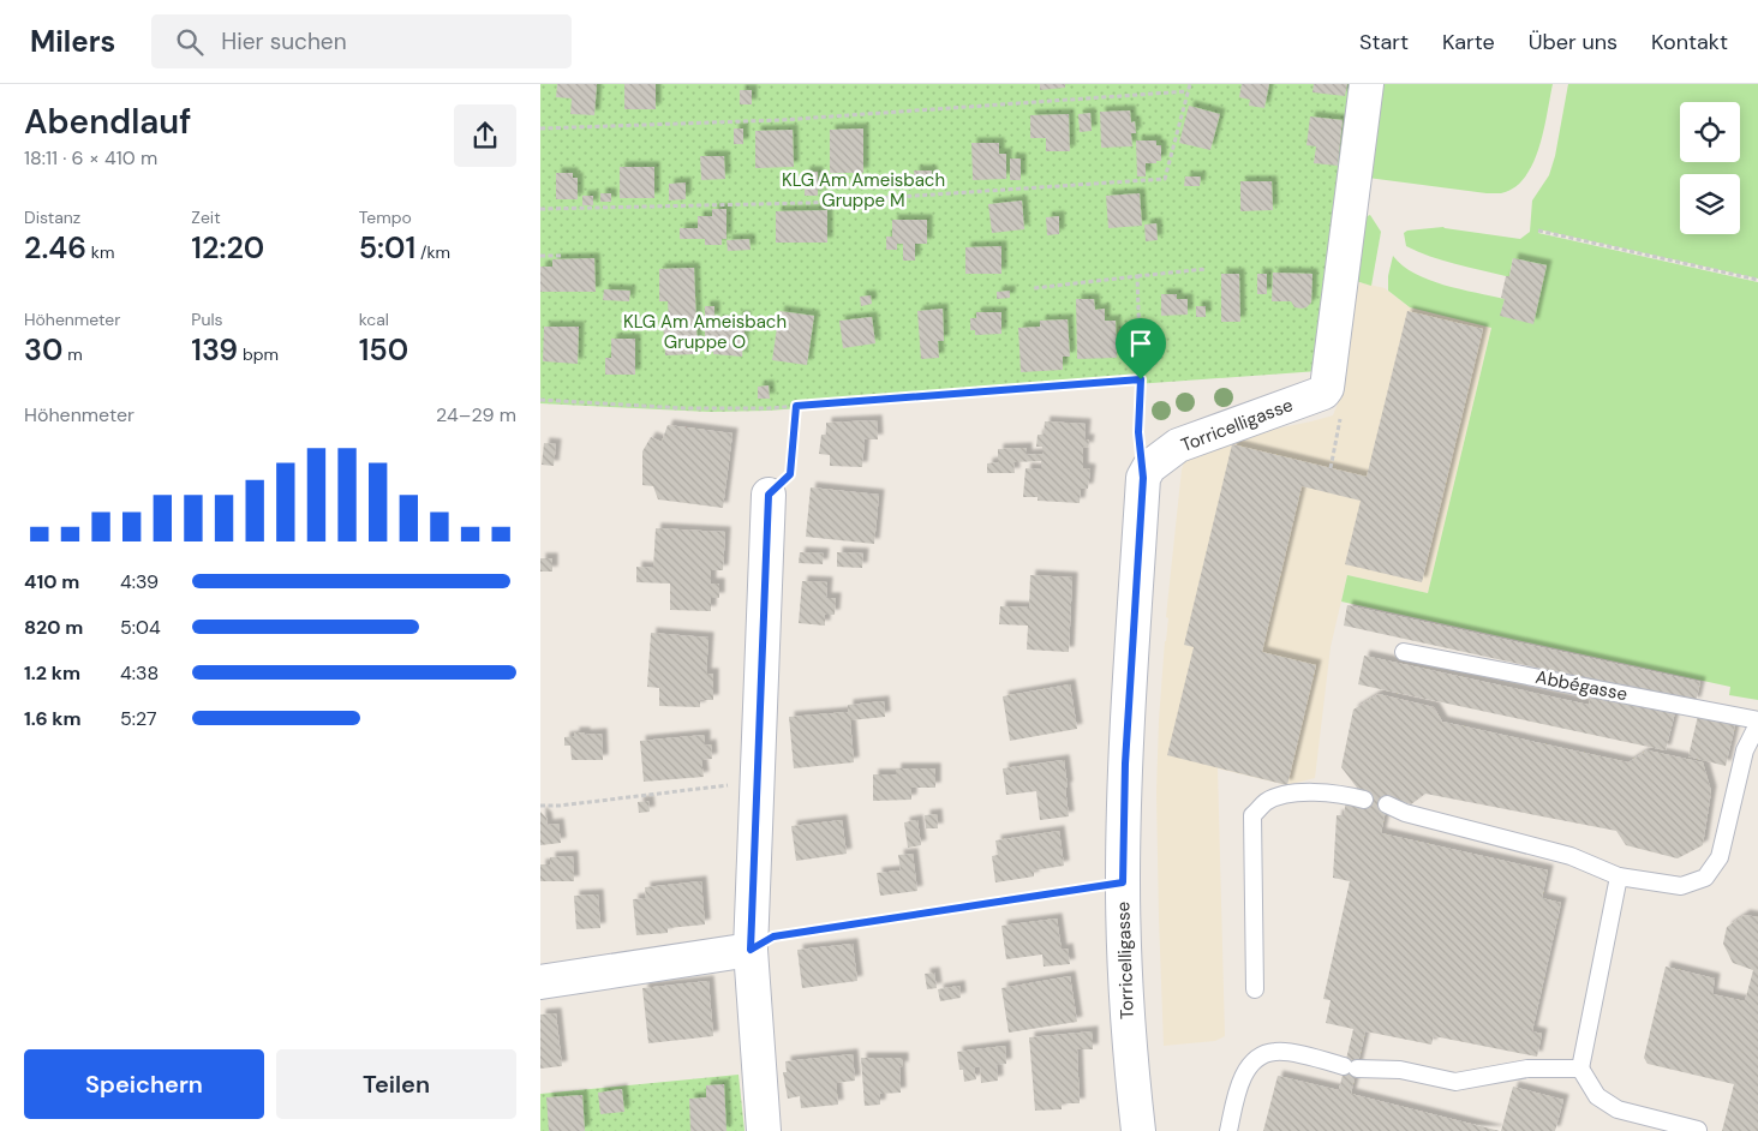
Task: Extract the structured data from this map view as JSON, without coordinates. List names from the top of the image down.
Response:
{
  "streets": {
    "street": ["Torricelligasse"],
    "lane": ["Abbégasse"]
  },
  "parks": ["KLG Am Ameisbach Gruppe M", "KLG Am Ameisbach Gruppe O"],
  "page": {
    "header": "Milers",
    "search": "Hier suchen",
    "nav": [
      "Start",
      "Karte",
      "Über uns",
      "Kontakt"
    ],
    "heading": ["Abendlauf", "18:11 · 6 × 410 m"],
    "stats": [
      ["Distanz", "2.46 km"],
      ["Zeit", "12:20"],
      ["Tempo", "5:01 /km"],
      ["Höhenmeter", "30 m"],
      ["Puls", "139 bpm"],
      ["kcal", "150"]
    ],
    "chart": ["Höhenmeter", "24–29 m"],
    "list": [
      {
        "name": "410 m",
        "note": "4:39"
      },
      {
        "name": "820 m",
        "note": "5:04"
      },
      {
        "name": "1.2 km",
        "note": "4:38"
      },
      {
        "name": "1.6 km",
        "note": "5:27"
      }
    ],
    "buttons": ["Speichern", "Teilen"]
  }
}
